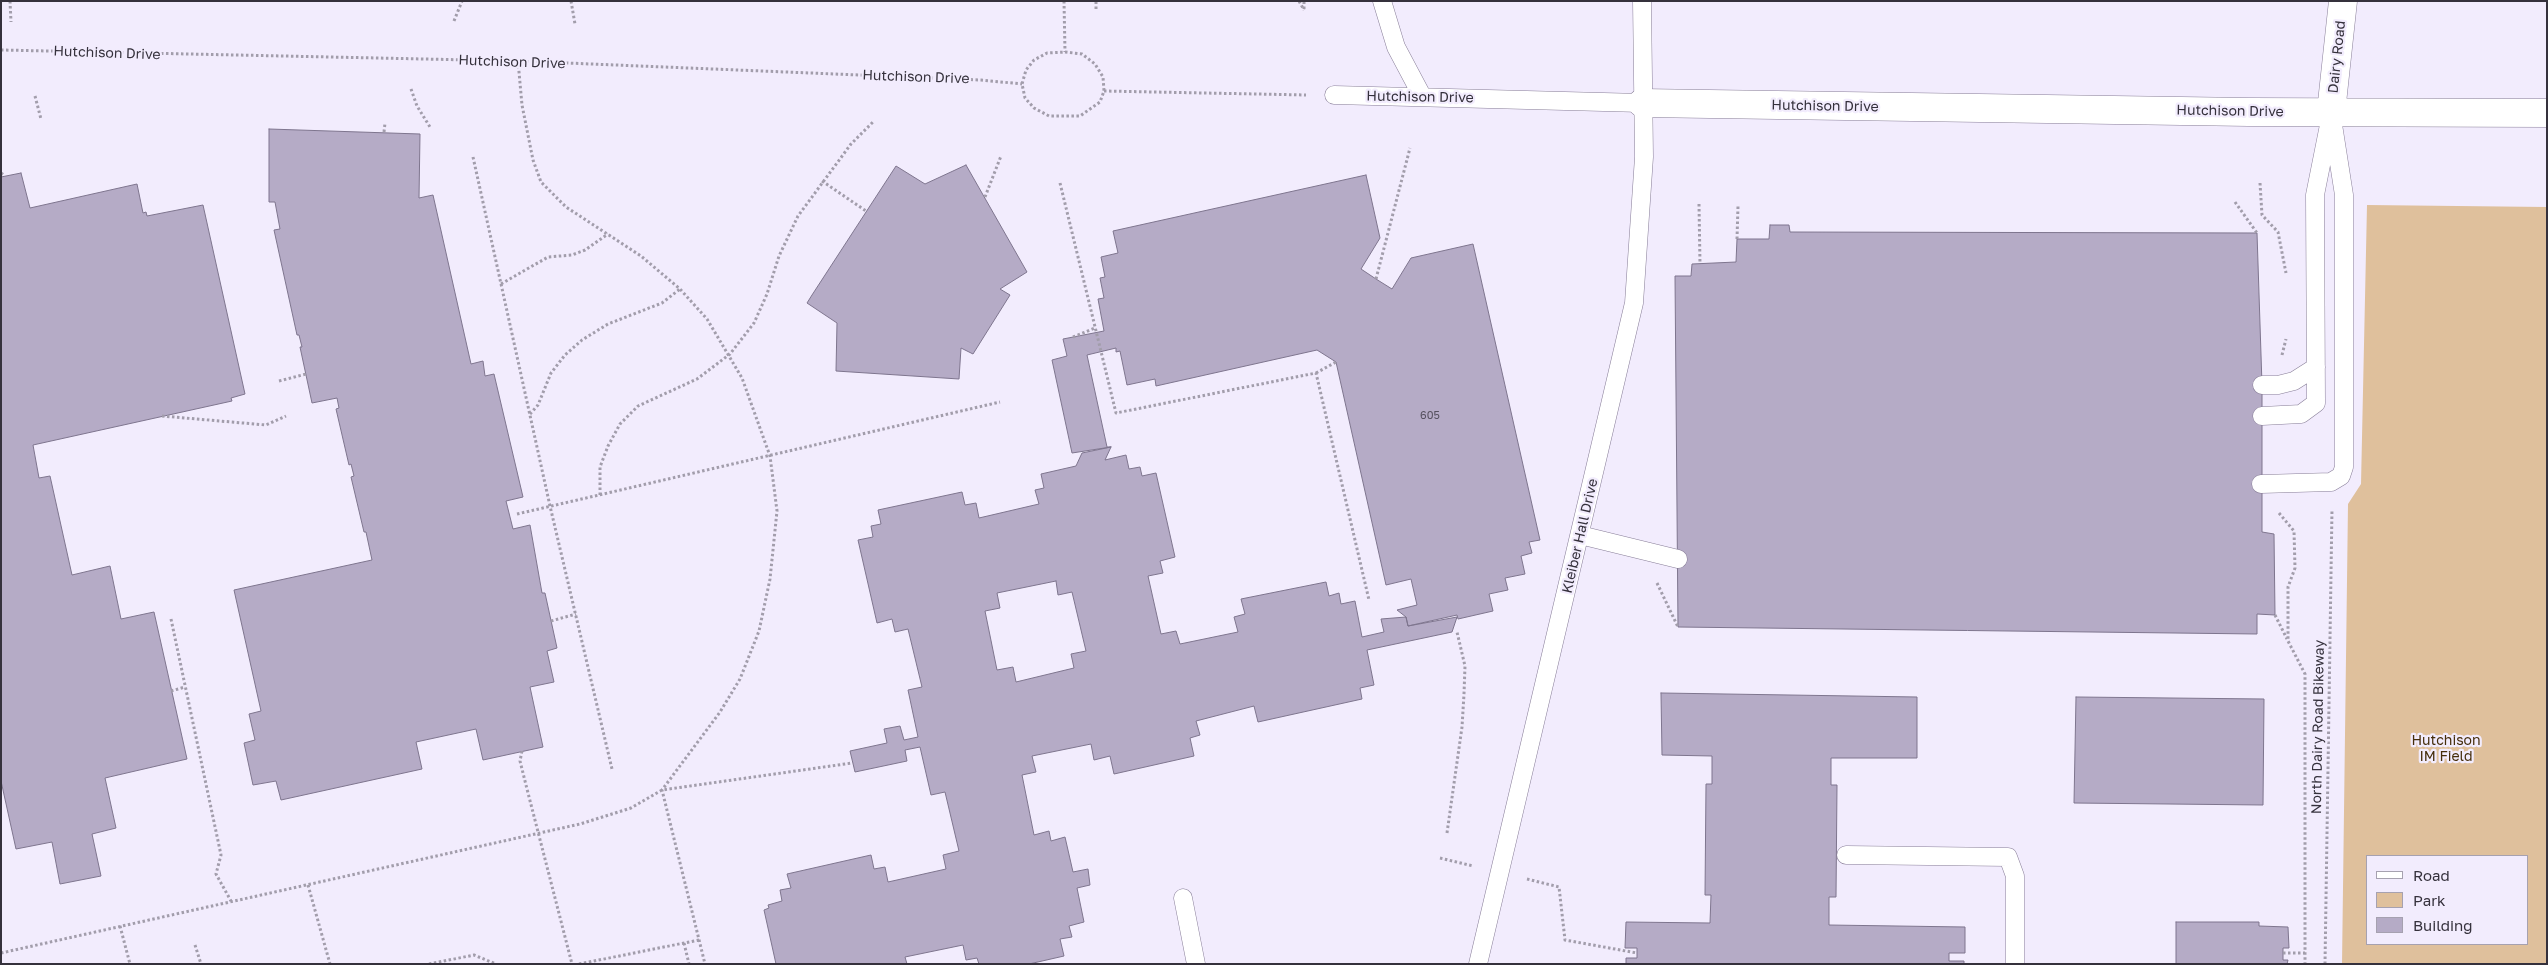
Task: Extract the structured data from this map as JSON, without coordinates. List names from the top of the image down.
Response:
{
  "streets": {
    "street": ["Hutchison Drive", "Dairy Road"],
    "lane": ["Kleiber Hall Drive"],
    "path": ["North Dairy Road Bikeway"]
  },
  "crossings": [
    ["Hutchison Drive", "Dairy Road"],
    ["Hutchison Drive", "Kleiber Hall Drive"]
  ],
  "parks": ["Hutchison IM Field"],
  "house_numbers": ["605"],
  "legend": ["Road", "Park", "Building"]
}
